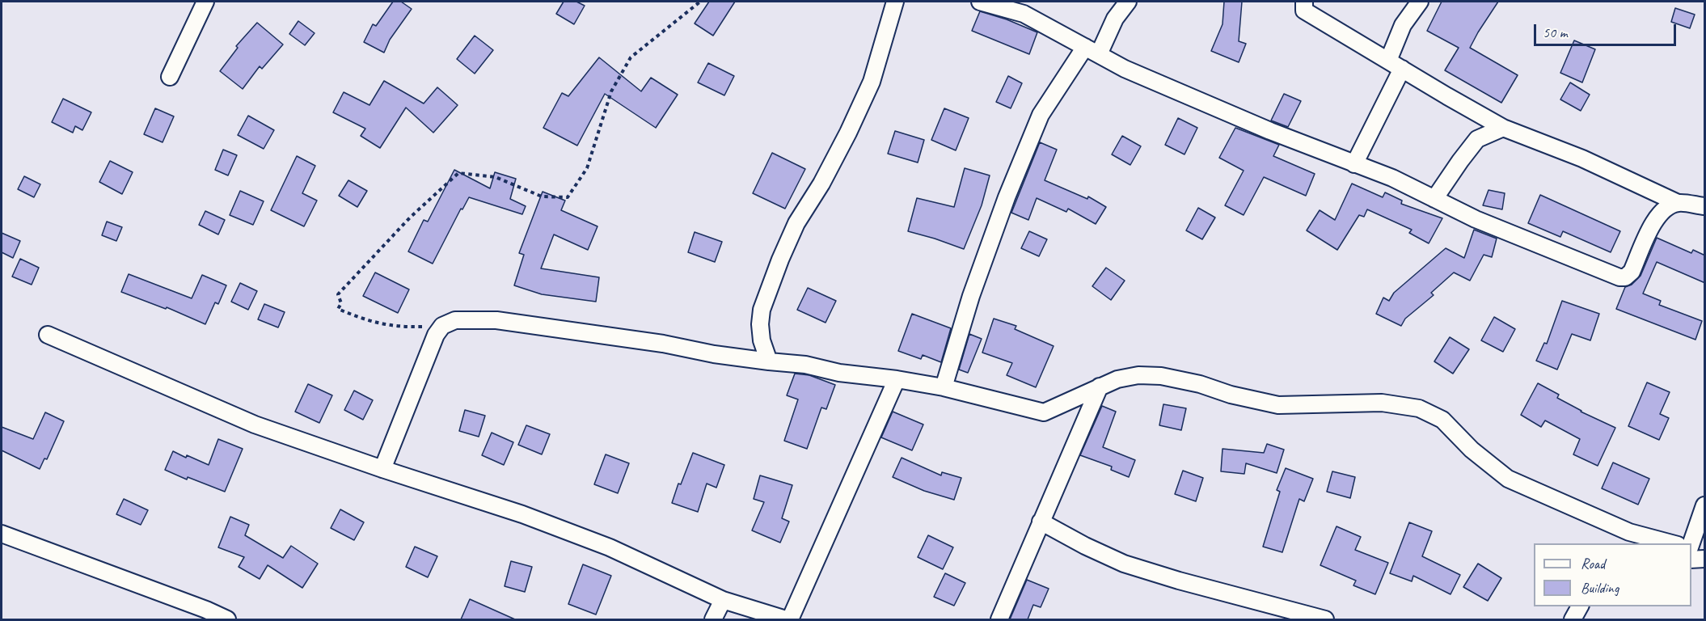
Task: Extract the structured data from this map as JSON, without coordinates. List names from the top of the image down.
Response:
{
  "legend": ["Road", "Building"],
  "scale_bar": "50 m"
}
